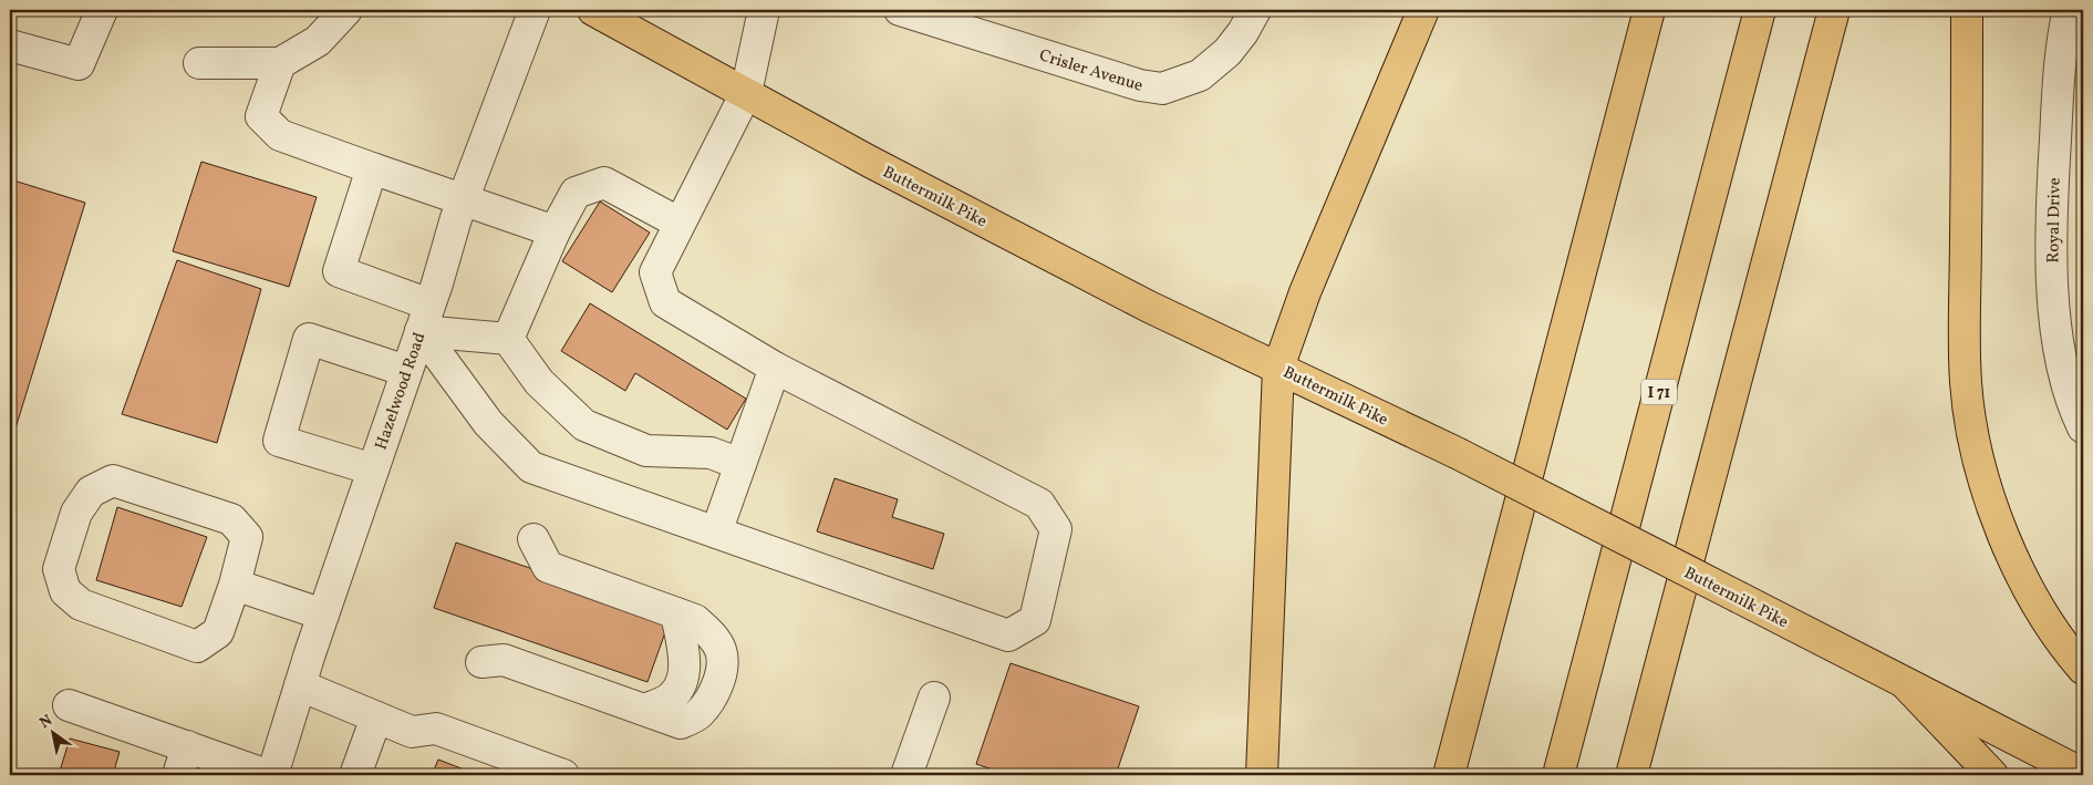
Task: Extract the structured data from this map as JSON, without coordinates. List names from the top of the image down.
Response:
{
  "streets": {
    "main road": ["Buttermilk Pike", "I 71"],
    "street": ["Crisler Avenue", "Royal Drive", "Hazelwood Road"]
  },
  "north": "top left"
}
